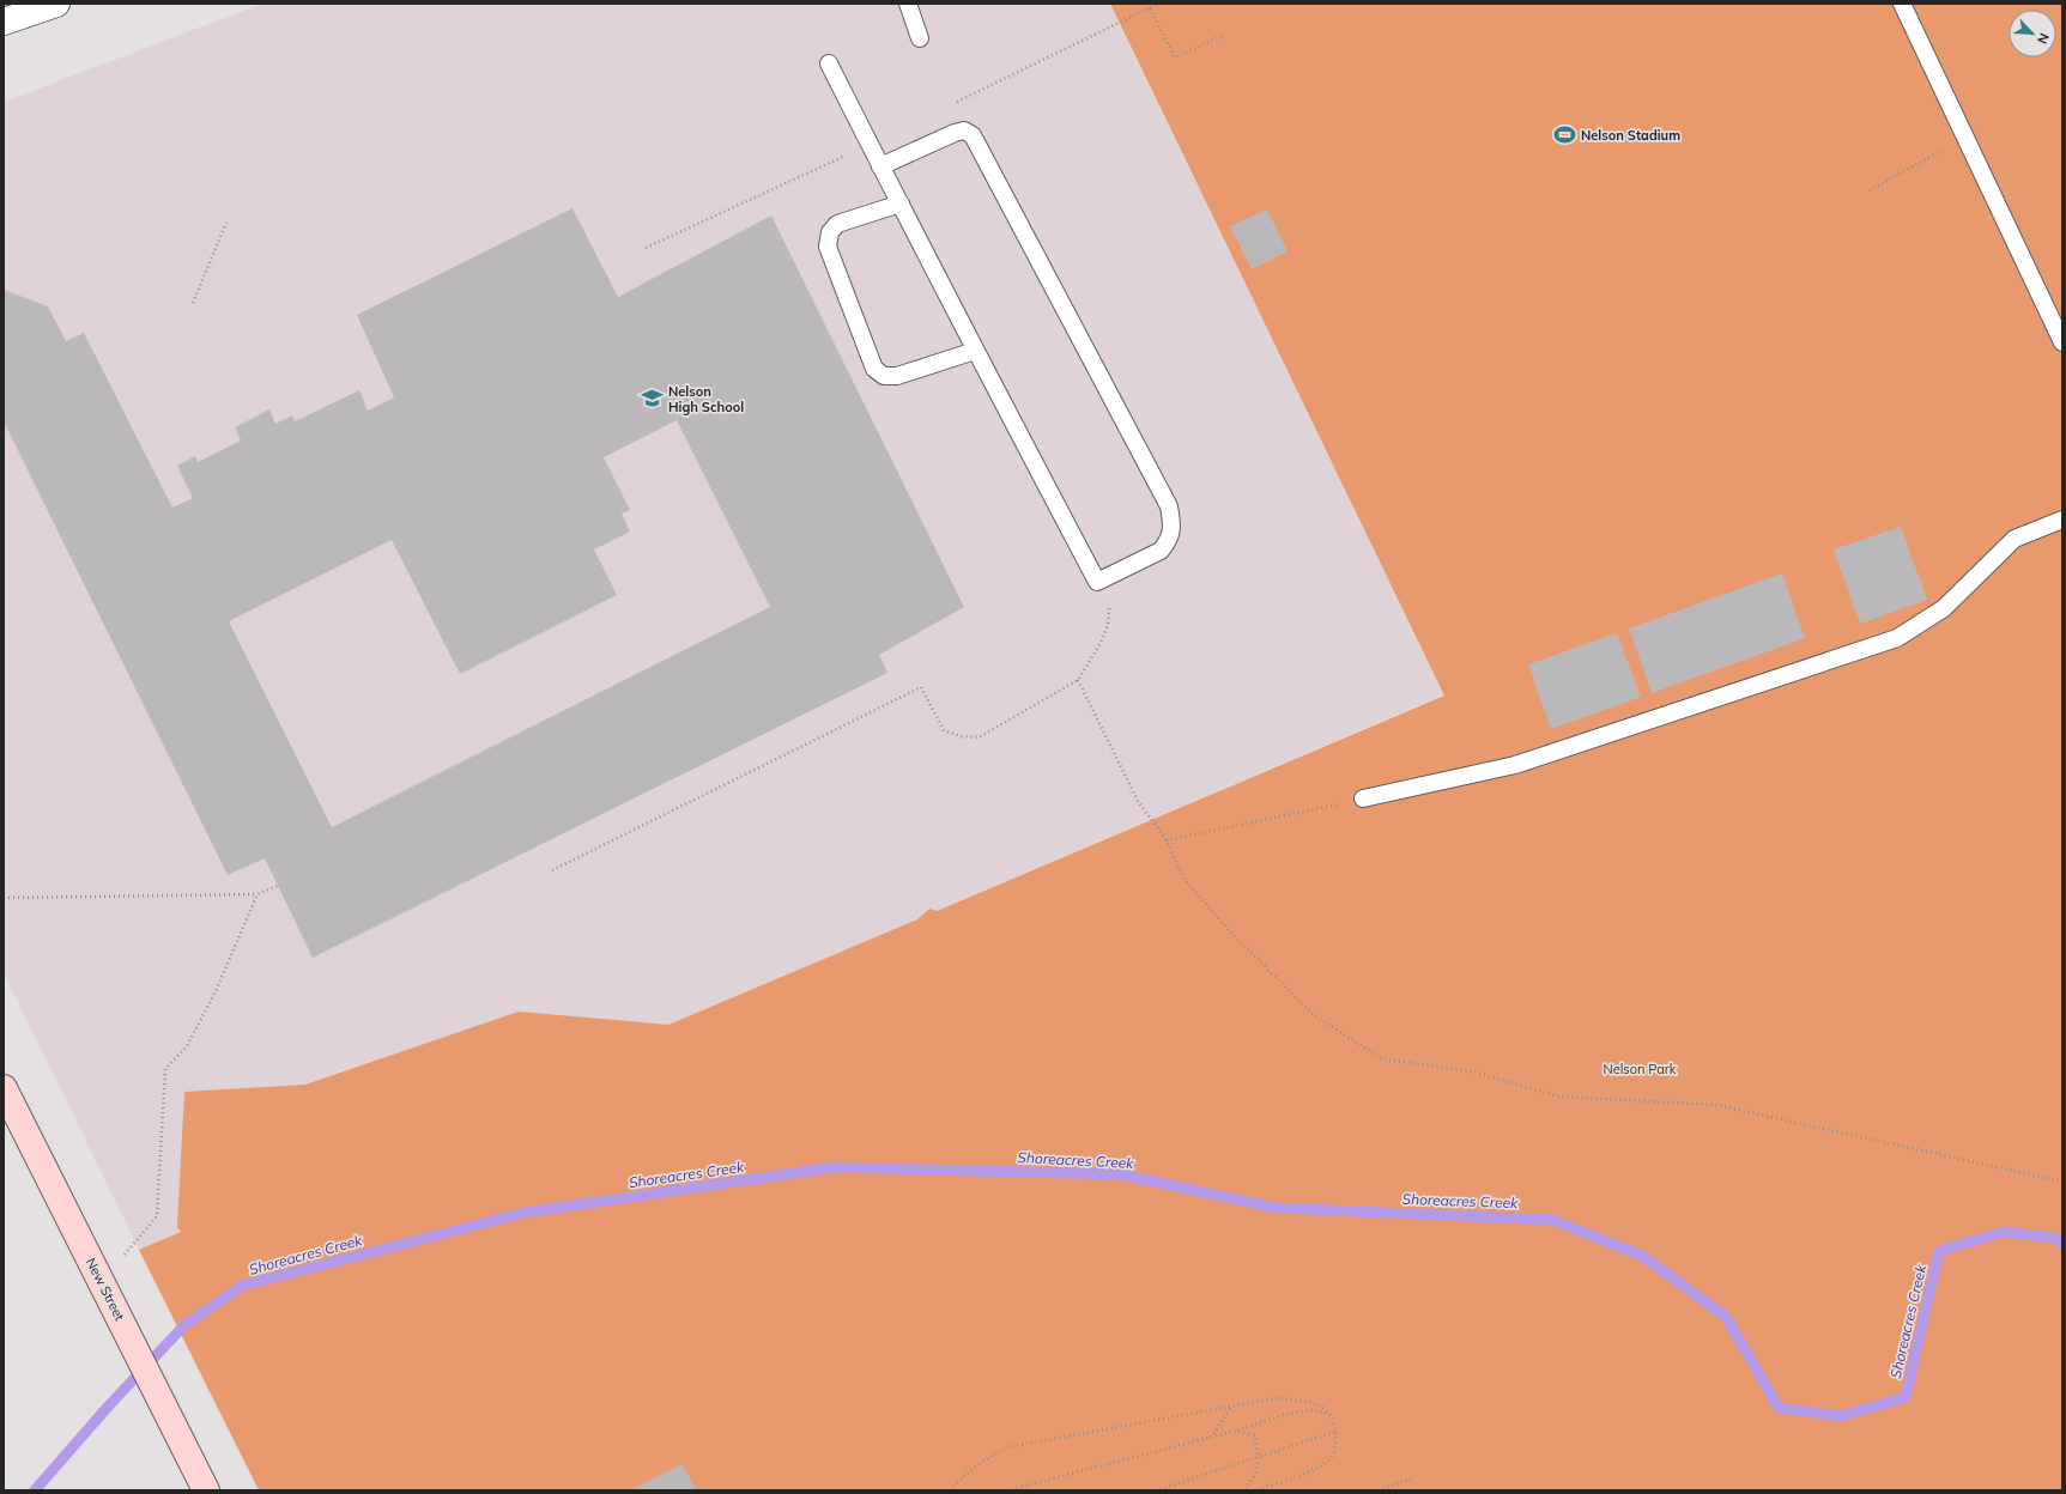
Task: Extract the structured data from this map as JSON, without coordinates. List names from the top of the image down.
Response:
{
  "streets": {
    "main road": ["New Street"]
  },
  "water": ["Shoreacres Creek"],
  "parks": ["Nelson Park"],
  "places": {
    "sports": ["Nelson Stadium"],
    "school or university": ["Nelson High School"]
  },
  "north": "bottom right"
}
